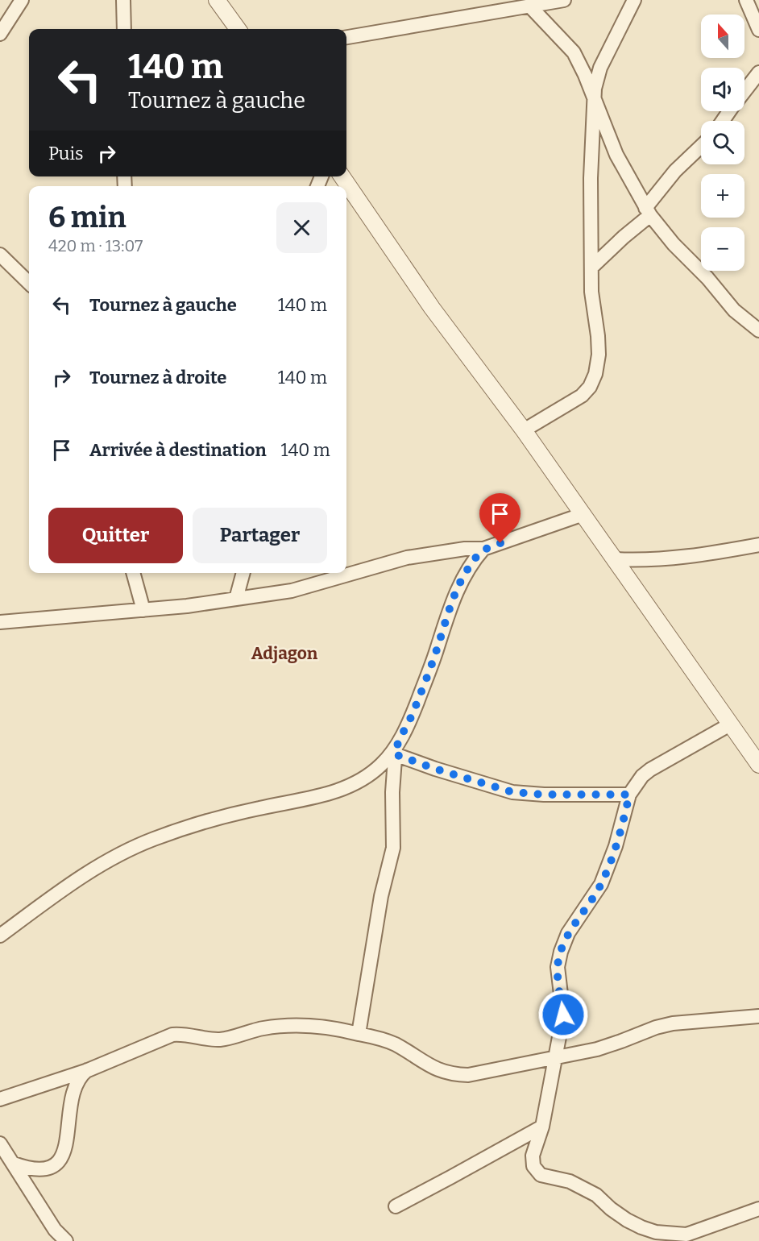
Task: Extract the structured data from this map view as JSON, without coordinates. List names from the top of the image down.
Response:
{
  "districts": ["Adjagon"],
  "north": "top",
  "page": {
    "map_buttons": ["+", "−"],
    "turn": ["140 m", "Tournez à gauche"],
    "then": "Puis",
    "heading": ["6 min", "420 m · 13:07"],
    "list": [
      {
        "name": "Tournez à gauche",
        "value": "140 m"
      },
      {
        "name": "Tournez à droite",
        "value": "140 m"
      },
      {
        "name": "Arrivée à destination",
        "value": "140 m"
      }
    ],
    "buttons": ["Quitter", "Partager"]
  }
}
